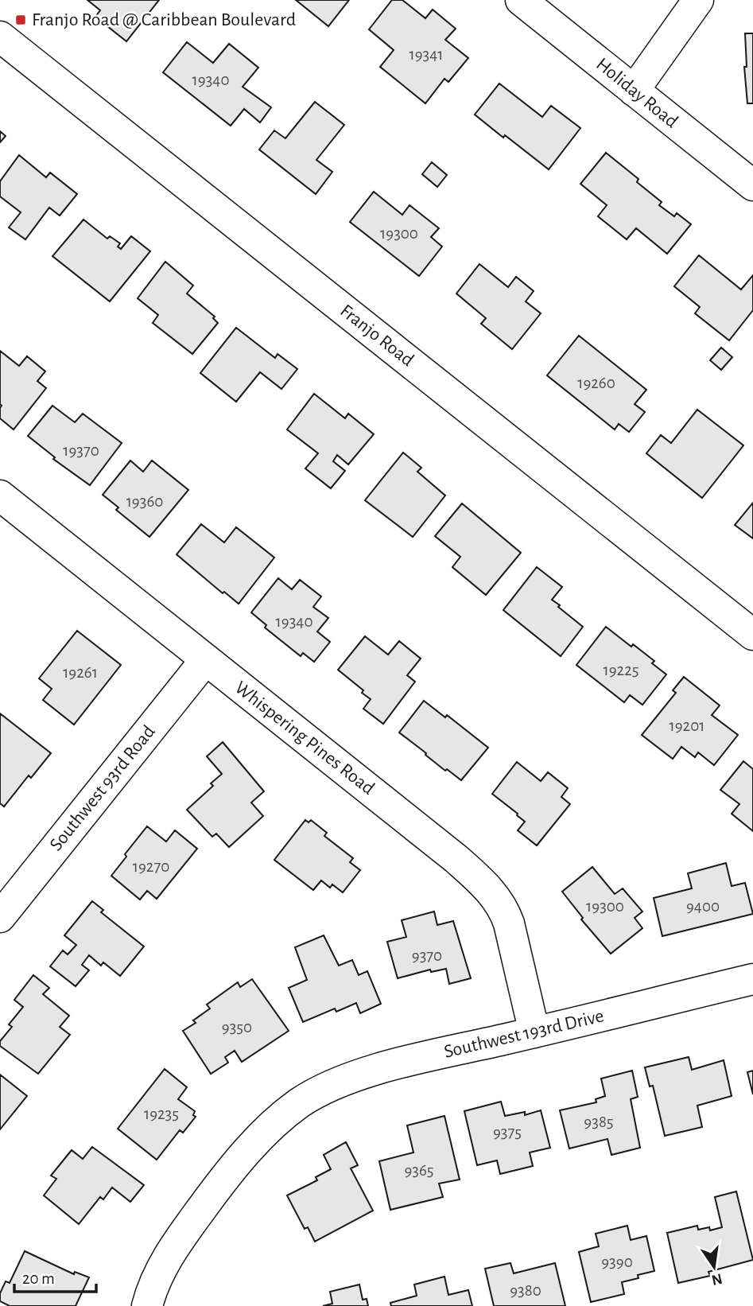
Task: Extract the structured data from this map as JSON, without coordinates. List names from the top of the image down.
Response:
{
  "streets": {
    "street": [
      "Holiday Road",
      "Franjo Road",
      "Whispering Pines Road",
      "Southwest 93rd Road",
      "Southwest 193rd Drive"
    ]
  },
  "crossings": [
    ["Whispering Pines Road", "Southwest 93rd Road"],
    ["Whispering Pines Road", "Southwest 193rd Drive"]
  ],
  "places": {
    "transit": ["Franjo Road @ Caribbean Boulevard"]
  },
  "house_numbers": [
    "19341",
    "19340",
    "19300",
    "19260",
    "19370",
    "19360",
    "19340",
    "19225",
    "19261",
    "19201",
    "19270",
    "19300",
    "9400",
    "9370",
    "9350",
    "19235",
    "9385",
    "9375",
    "9365",
    "9390",
    "9380"
  ],
  "scale_bar": "20 m",
  "north": "bottom"
}
